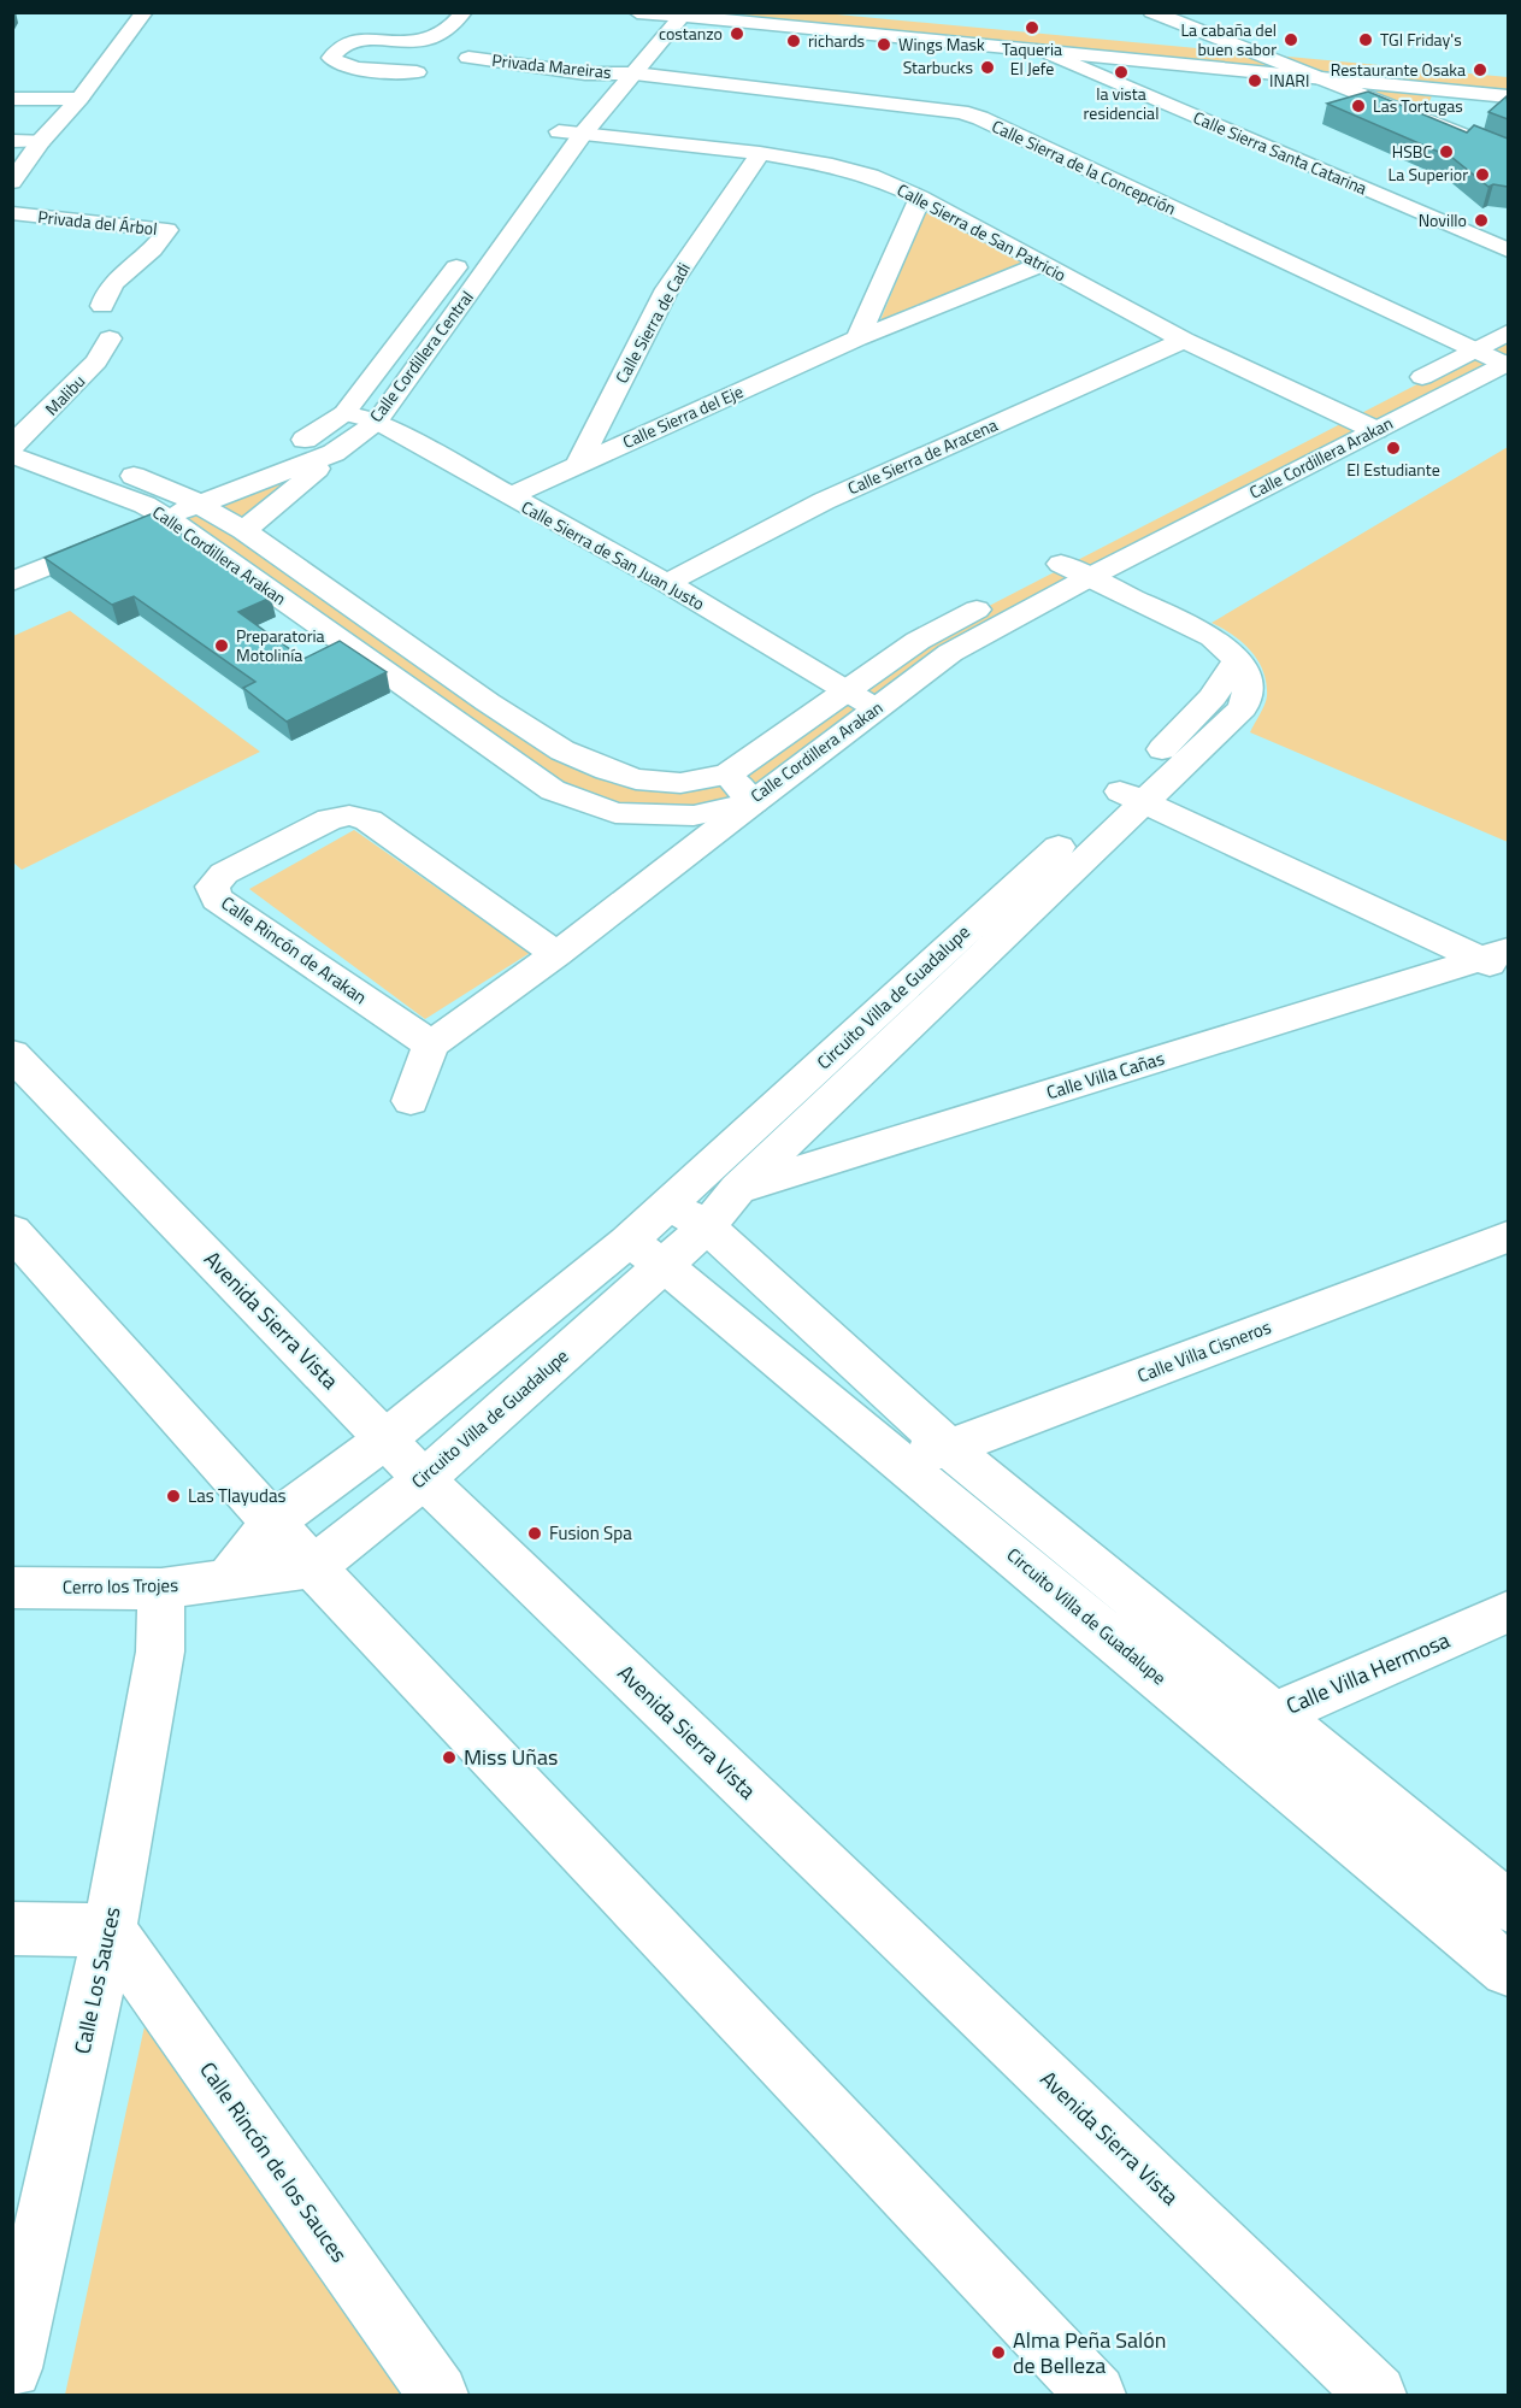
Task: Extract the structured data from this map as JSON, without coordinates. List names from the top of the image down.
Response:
{
  "streets": {
    "street": [
      "Privada Mareiras",
      "Calle Sierra Santa Catarina",
      "Calle Sierra de la Concepción",
      "Privada del Árbol",
      "Calle Sierra de San Patricio",
      "Calle Sierra de Cadi",
      "Calle Cordillera Central",
      "Malibu",
      "Calle Sierra del Eje",
      "Calle Sierra de Aracena",
      "Calle Cordillera Arakan",
      "Calle Sierra de San Juan Justo",
      "Calle Rincón de Arakan",
      "Circuito Villa de Guadalupe",
      "Calle Villa Cañas",
      "Avenida Sierra Vista",
      "Calle Villa Cisneros",
      "Cerro los Trojes",
      "Calle Villa Hermosa",
      "Calle Los Sauces",
      "Calle Rincón de los Sauces"
    ]
  },
  "crossings": [
    ["Privada Mareiras", "Calle Sierra de la Concepción"],
    ["Privada Mareiras", "Calle Cordillera Central"],
    ["Calle Sierra de la Concepción", "Calle Cordillera Central"],
    ["Calle Sierra de la Concepción", "Calle Cordillera Arakan"],
    ["Calle Sierra de San Patricio", "Calle Sierra de Cadi"],
    ["Calle Sierra de San Patricio", "Calle Cordillera Central"],
    ["Calle Sierra de San Patricio", "Calle Sierra del Eje"],
    ["Calle Sierra de San Patricio", "Calle Sierra de Aracena"],
    ["Calle Sierra de San Patricio", "Calle Cordillera Arakan"],
    ["Calle Sierra de Cadi", "Calle Sierra del Eje"],
    ["Calle Cordillera Central", "Calle Cordillera Arakan"],
    ["Calle Cordillera Central", "Calle Sierra de San Juan Justo"],
    ["Malibu", "Calle Cordillera Arakan"],
    ["Calle Sierra del Eje", "Calle Sierra de San Juan Justo"],
    ["Calle Sierra de Aracena", "Calle Sierra de San Juan Justo"],
    ["Calle Cordillera Arakan", "Calle Sierra de San Juan Justo"],
    ["Calle Cordillera Arakan", "Circuito Villa de Guadalupe"],
    ["Circuito Villa de Guadalupe", "Calle Villa Cañas"],
    ["Circuito Villa de Guadalupe", "Avenida Sierra Vista"],
    ["Circuito Villa de Guadalupe", "Calle Villa Cisneros"],
    ["Circuito Villa de Guadalupe", "Cerro los Trojes"],
    ["Circuito Villa de Guadalupe", "Calle Villa Hermosa"],
    ["Cerro los Trojes", "Calle Los Sauces"],
    ["Calle Los Sauces", "Calle Rincón de los Sauces"]
  ],
  "places": [
    "Taqueria El Jefe",
    "costanzo",
    "La cabaña del buen sabor",
    "TGI Friday's",
    "richards",
    "Wings Mask",
    "Starbucks",
    "Restaurante Osaka",
    "la vista residencial",
    "INARI",
    "Las Tortugas",
    "HSBC",
    "La Superior",
    "Novillo",
    "El Estudiante",
    "Preparatoria Motolinía",
    "Las Tlayudas",
    "Fusion Spa",
    "Miss Uñas",
    "Alma Peña Salón de Belleza"
  ]
}
